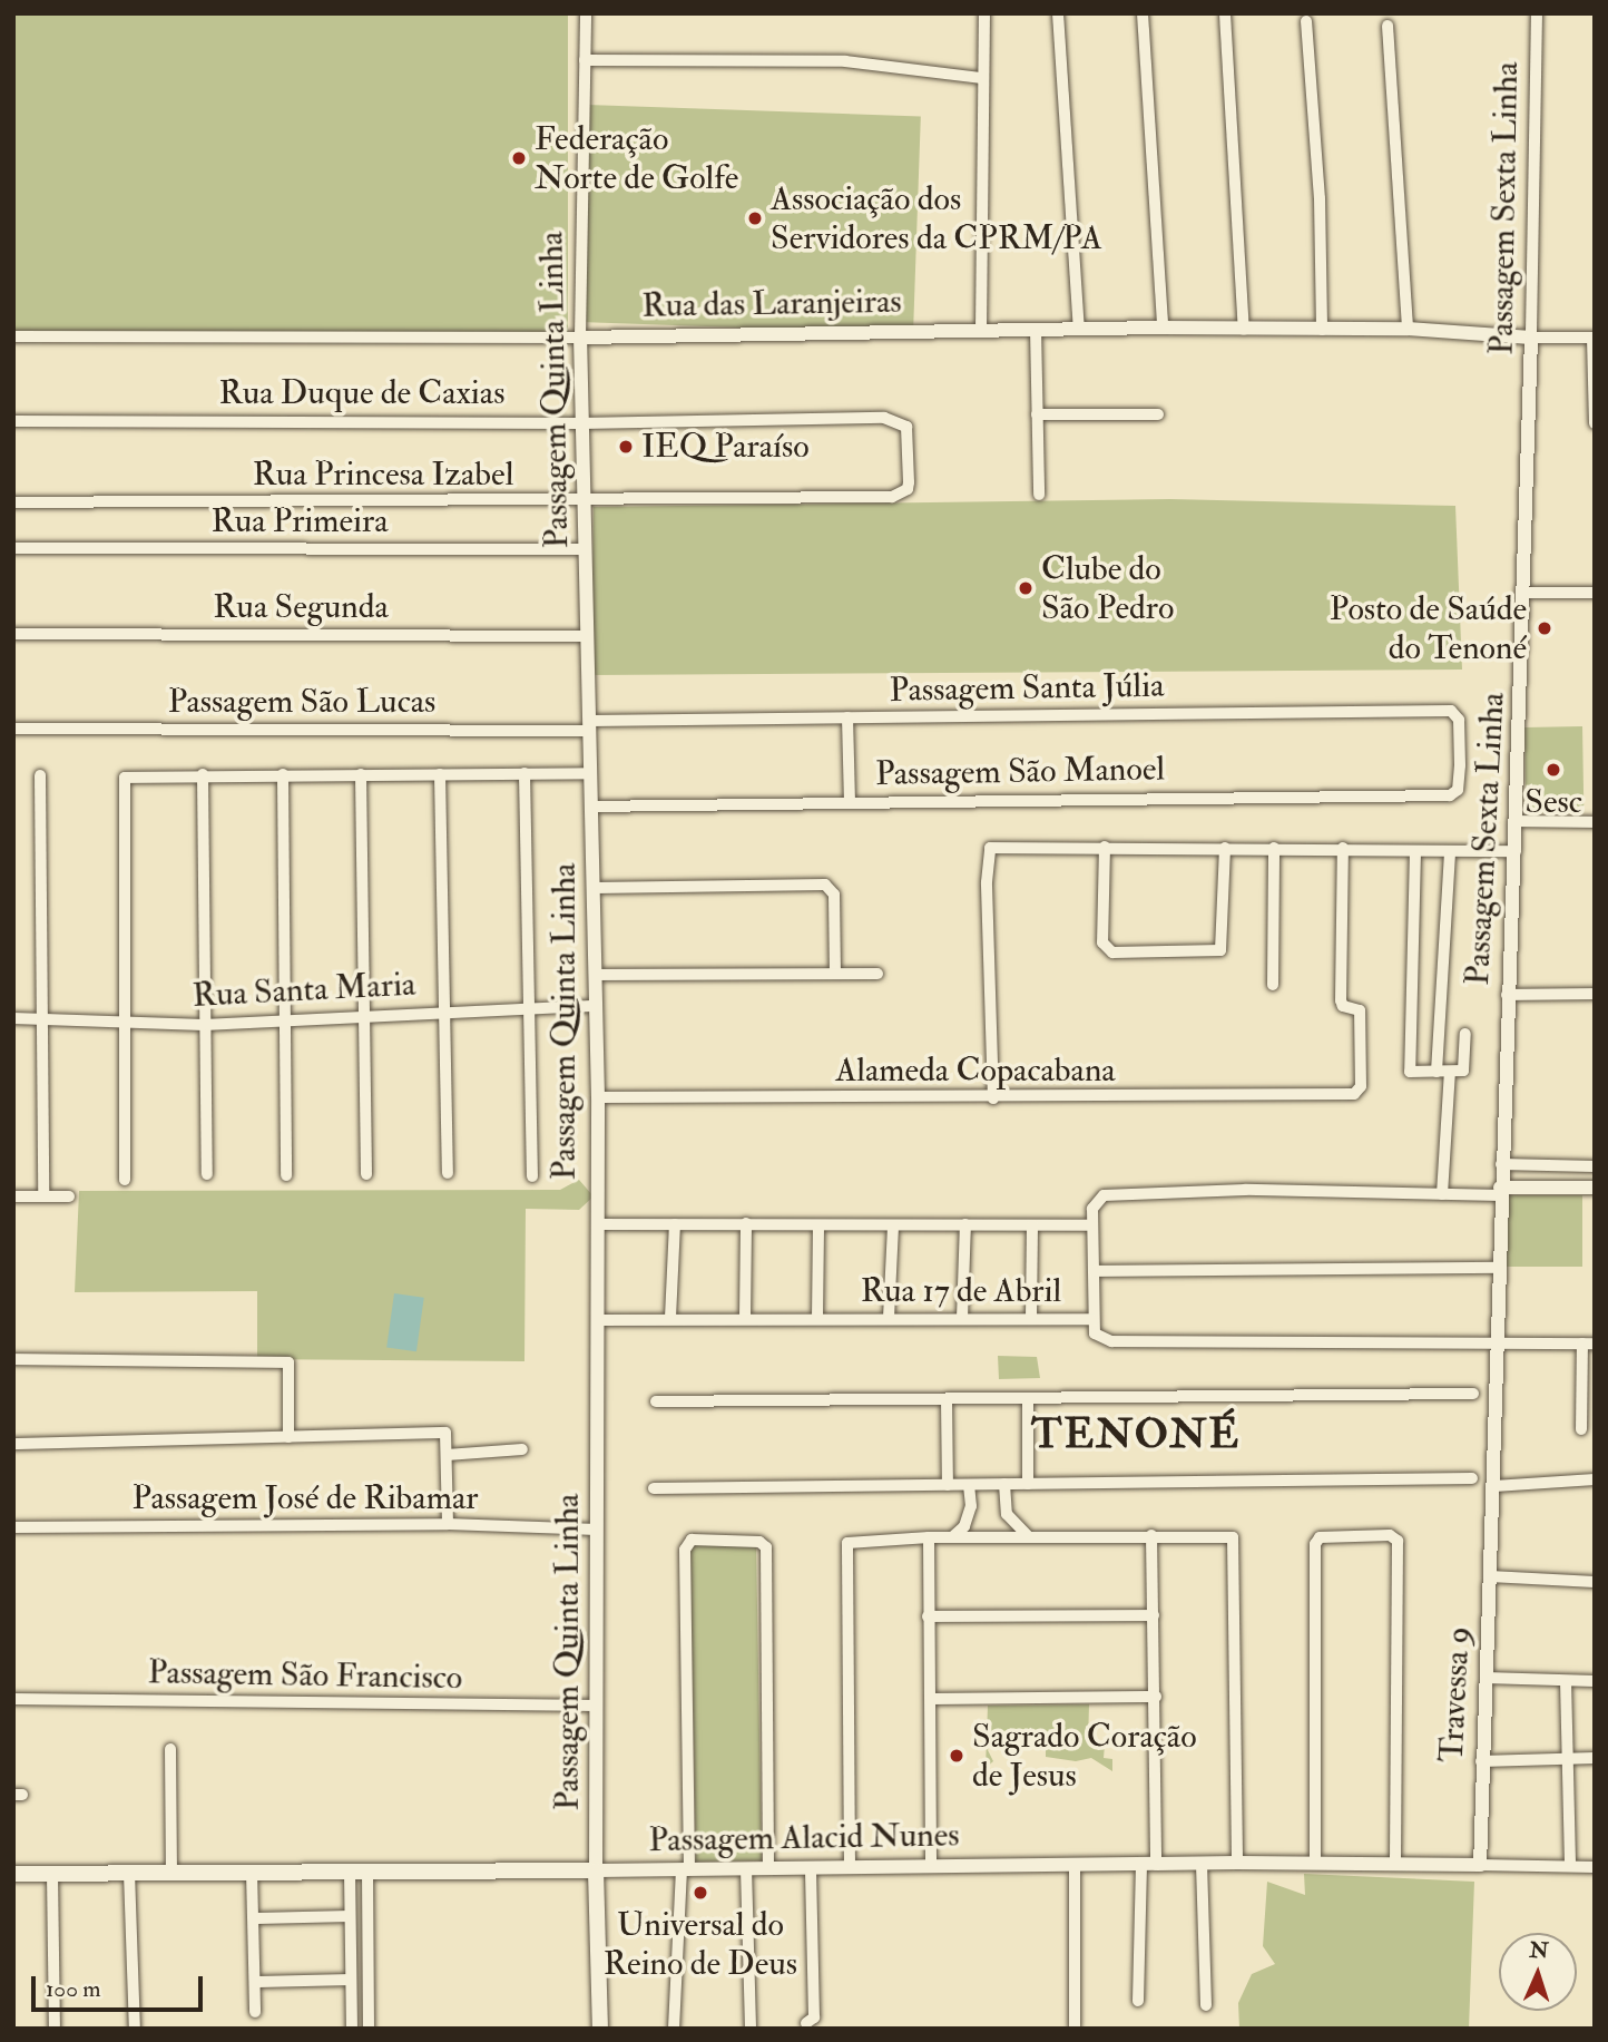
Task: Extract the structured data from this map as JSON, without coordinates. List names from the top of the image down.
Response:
{
  "streets": {
    "main road": ["Passagem Quinta Linha", "Passagem Alacid Nunes"],
    "street": [
      "Passagem Sexta Linha",
      "Rua das Laranjeiras",
      "Rua Duque de Caxias",
      "Rua Princesa Izabel",
      "Rua Primeira",
      "Rua Segunda",
      "Passagem Santa Júlia",
      "Passagem São Lucas",
      "Passagem São Manoel",
      "Rua Santa Maria",
      "Alameda Copacabana",
      "Rua 17 de Abril",
      "Passagem José de Ribamar",
      "Passagem São Francisco",
      "Travessa 9"
    ]
  },
  "crossings": [
    ["Passagem Sexta Linha", "Rua das Laranjeiras"],
    ["Passagem Sexta Linha", "Rua 17 de Abril"],
    ["Passagem Sexta Linha", "Travessa 9"],
    ["Rua das Laranjeiras", "Passagem Quinta Linha"],
    ["Passagem Quinta Linha", "Rua Duque de Caxias"],
    ["Passagem Quinta Linha", "Rua Princesa Izabel"],
    ["Passagem Quinta Linha", "Rua Primeira"],
    ["Passagem Quinta Linha", "Rua Segunda"],
    ["Passagem Quinta Linha", "Passagem Santa Júlia"],
    ["Passagem Quinta Linha", "Passagem São Lucas"],
    ["Passagem Quinta Linha", "Passagem São Manoel"],
    ["Passagem Quinta Linha", "Rua Santa Maria"],
    ["Passagem Quinta Linha", "Alameda Copacabana"],
    ["Passagem Quinta Linha", "Rua 17 de Abril"],
    ["Passagem Quinta Linha", "Passagem José de Ribamar"],
    ["Passagem Quinta Linha", "Passagem São Francisco"],
    ["Passagem Quinta Linha", "Passagem Alacid Nunes"],
    ["Rua Duque de Caxias", "Rua Princesa Izabel"],
    ["Passagem Santa Júlia", "Passagem São Lucas"],
    ["Passagem Santa Júlia", "Passagem São Manoel"],
    ["Travessa 9", "Passagem Alacid Nunes"]
  ],
  "districts": ["TENONÉ"],
  "places": [
    "Federação Norte de Golfe",
    "Associação dos Servidores da CPRM/PA",
    "IEQ Paraíso",
    "Clube do São Pedro",
    "Posto de Saúde do Tenoné",
    "Sesc",
    "Sagrado Coração de Jesus",
    "Universal do Reino de Deus"
  ],
  "scale_bar": "100 m",
  "north": "top"
}
